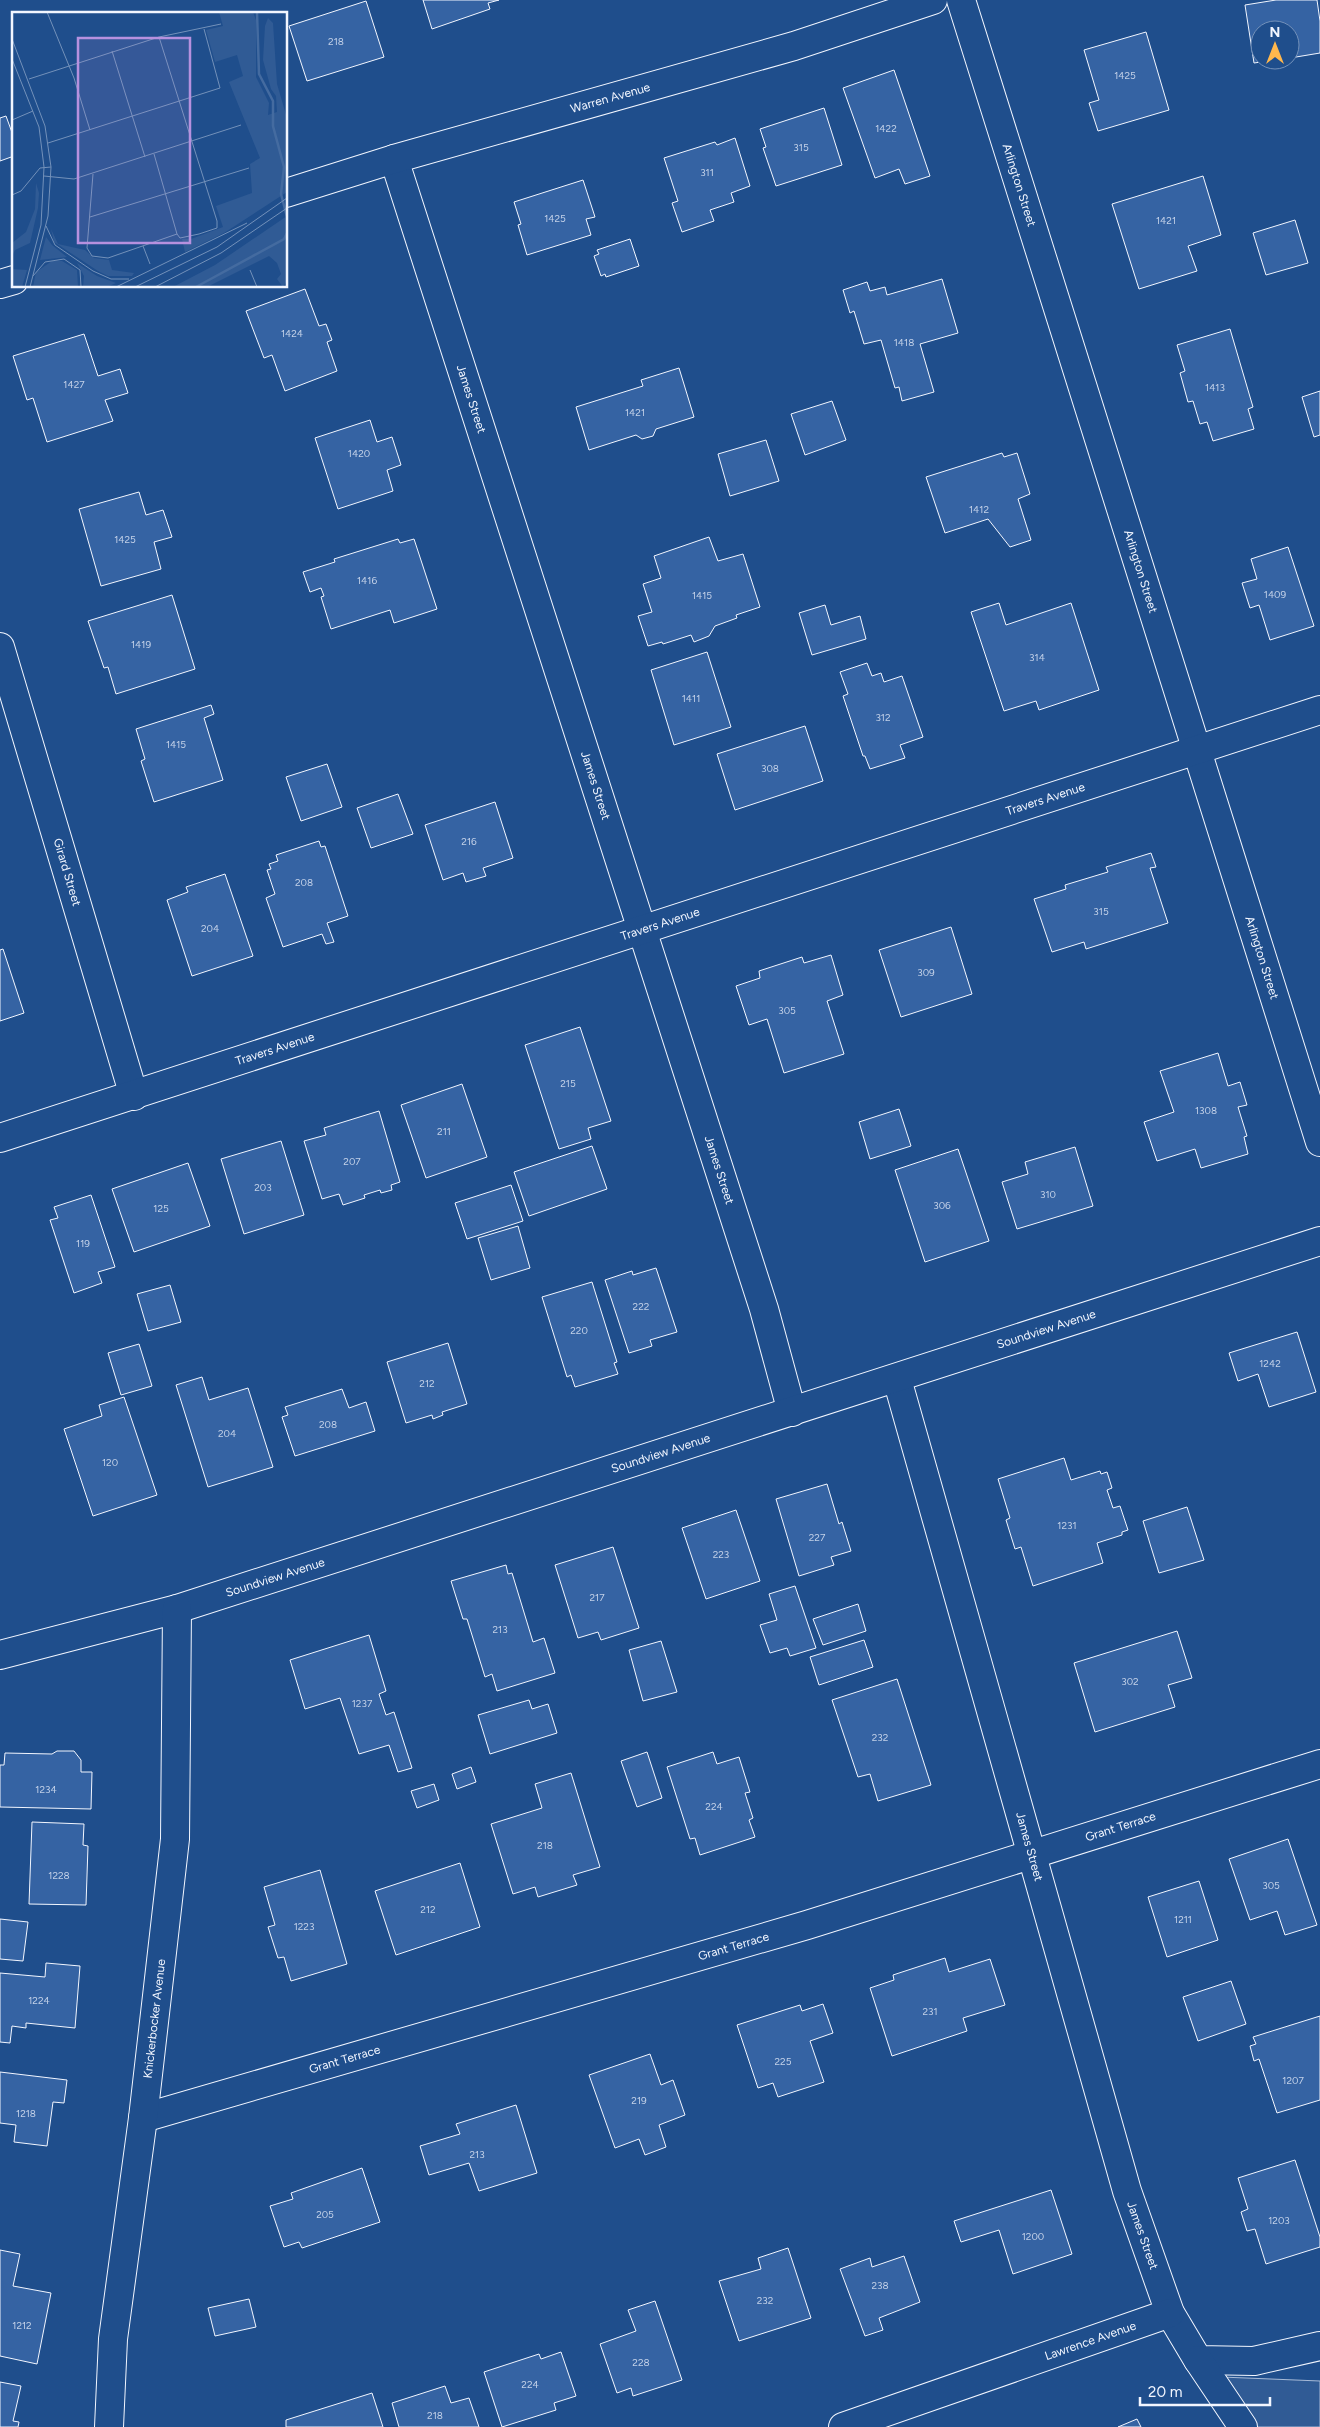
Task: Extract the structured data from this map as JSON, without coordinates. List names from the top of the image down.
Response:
{
  "streets": {
    "street": [
      "Warren Avenue",
      "Arlington Street",
      "James Street",
      "Travers Avenue",
      "Girard Street",
      "Soundview Avenue",
      "Grant Terrace",
      "Knickerbocker Avenue",
      "Lawrence Avenue"
    ]
  },
  "crossings": [
    ["Warren Avenue", "James Street"],
    ["Arlington Street", "Travers Avenue"],
    ["James Street", "Travers Avenue"],
    ["James Street", "Soundview Avenue"],
    ["James Street", "Grant Terrace"],
    ["James Street", "Lawrence Avenue"],
    ["Travers Avenue", "Girard Street"],
    ["Soundview Avenue", "Knickerbocker Avenue"],
    ["Grant Terrace", "Knickerbocker Avenue"]
  ],
  "house_numbers": [
    "218",
    "1425",
    "1422",
    "315",
    "311",
    "1425",
    "1421",
    "1424",
    "1418",
    "1427",
    "1413",
    "1421",
    "1420",
    "1412",
    "1425",
    "1416",
    "1409",
    "1415",
    "1419",
    "314",
    "1411",
    "312",
    "1415",
    "308",
    "216",
    "208",
    "315",
    "204",
    "309",
    "305",
    "215",
    "1308",
    "211",
    "207",
    "203",
    "310",
    "306",
    "125",
    "119",
    "222",
    "220",
    "1242",
    "212",
    "208",
    "204",
    "120",
    "1231",
    "227",
    "223",
    "217",
    "213",
    "302",
    "1237",
    "232",
    "1234",
    "224",
    "218",
    "1228",
    "305",
    "212",
    "1211",
    "1223",
    "1224",
    "231",
    "225",
    "1207",
    "219",
    "1218",
    "213",
    "205",
    "1203",
    "1200",
    "238",
    "232",
    "1212",
    "228",
    "224",
    "218"
  ],
  "scale_bar": "20 m",
  "north": "top"
}
